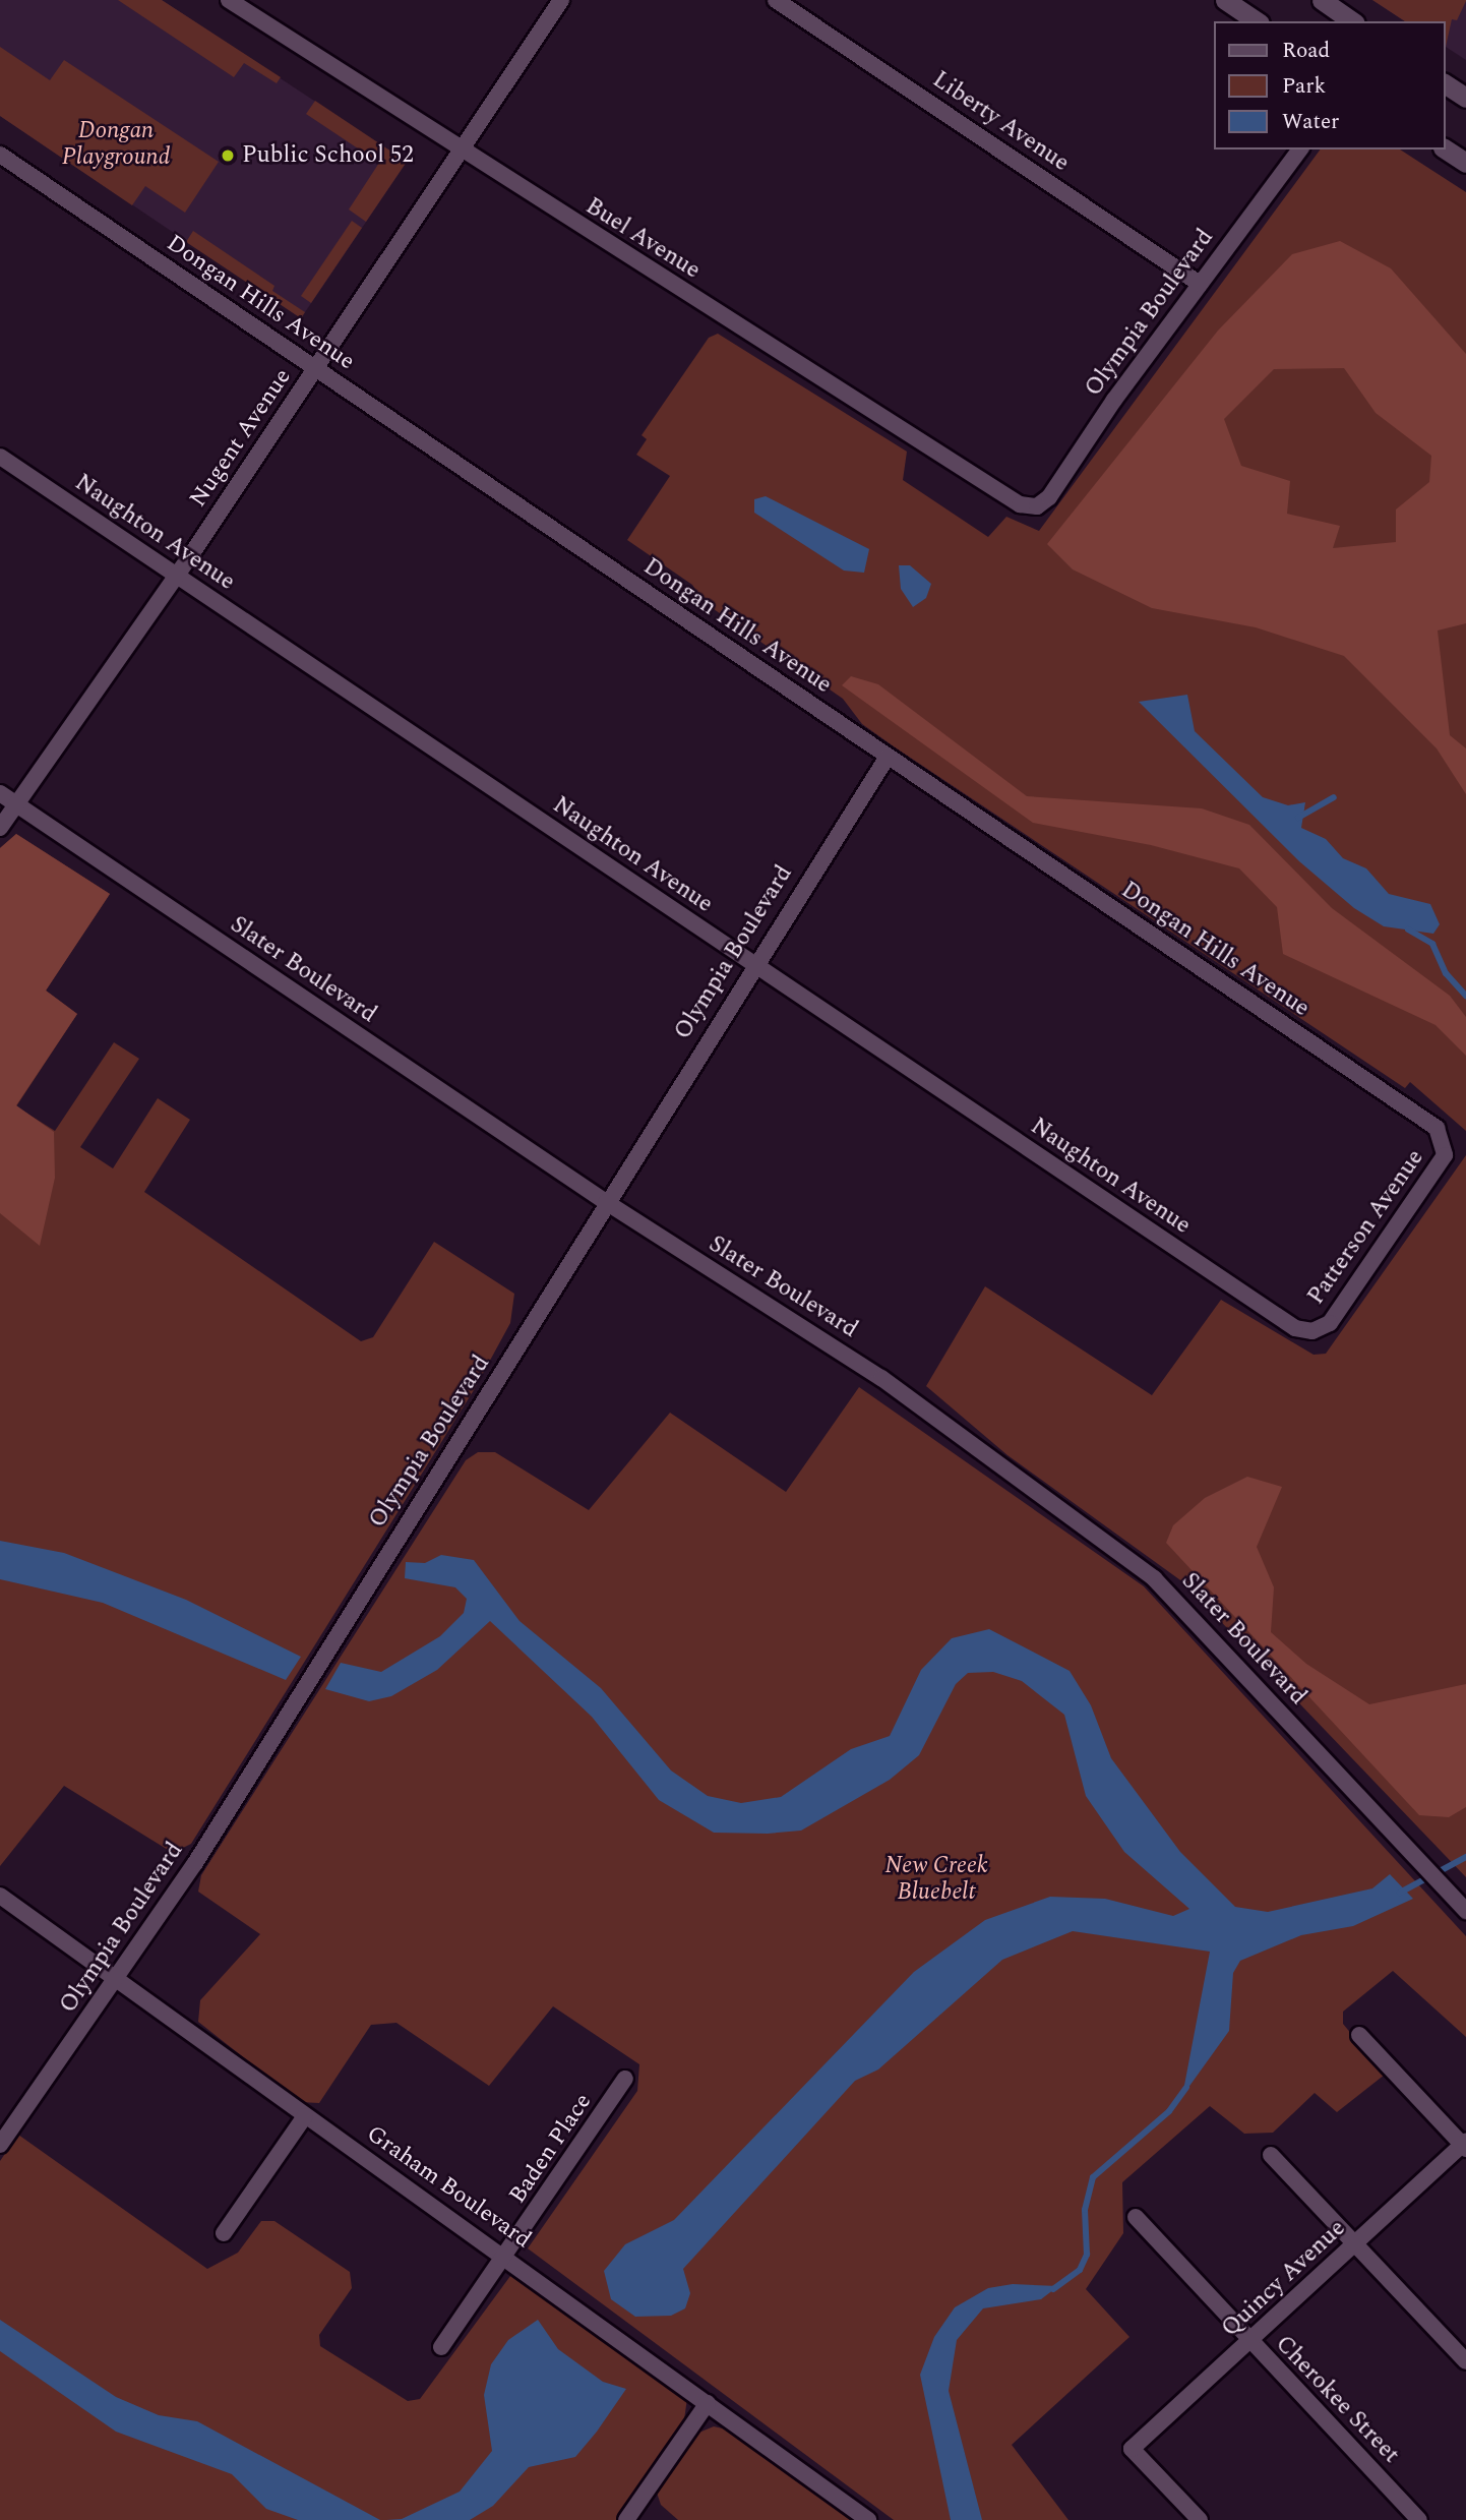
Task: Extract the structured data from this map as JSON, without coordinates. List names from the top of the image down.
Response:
{
  "streets": {
    "street": [
      "Liberty Avenue",
      "Buel Avenue",
      "Dongan Hills Avenue",
      "Olympia Boulevard",
      "Nugent Avenue",
      "Naughton Avenue",
      "Slater Boulevard",
      "Patterson Avenue",
      "Baden Place",
      "Graham Boulevard",
      "Quincy Avenue",
      "Cherokee Street"
    ]
  },
  "crossings": [
    ["Liberty Avenue", "Olympia Boulevard"],
    ["Buel Avenue", "Olympia Boulevard"],
    ["Buel Avenue", "Nugent Avenue"],
    ["Dongan Hills Avenue", "Olympia Boulevard"],
    ["Dongan Hills Avenue", "Nugent Avenue"],
    ["Dongan Hills Avenue", "Patterson Avenue"],
    ["Olympia Boulevard", "Naughton Avenue"],
    ["Olympia Boulevard", "Slater Boulevard"],
    ["Olympia Boulevard", "Graham Boulevard"],
    ["Nugent Avenue", "Naughton Avenue"],
    ["Nugent Avenue", "Slater Boulevard"],
    ["Naughton Avenue", "Patterson Avenue"],
    ["Baden Place", "Graham Boulevard"],
    ["Quincy Avenue", "Cherokee Street"]
  ],
  "parks": ["Dongan Playground", "New Creek Bluebelt"],
  "places": ["Public School 52"],
  "legend": ["Road", "Park", "Water"]
}
